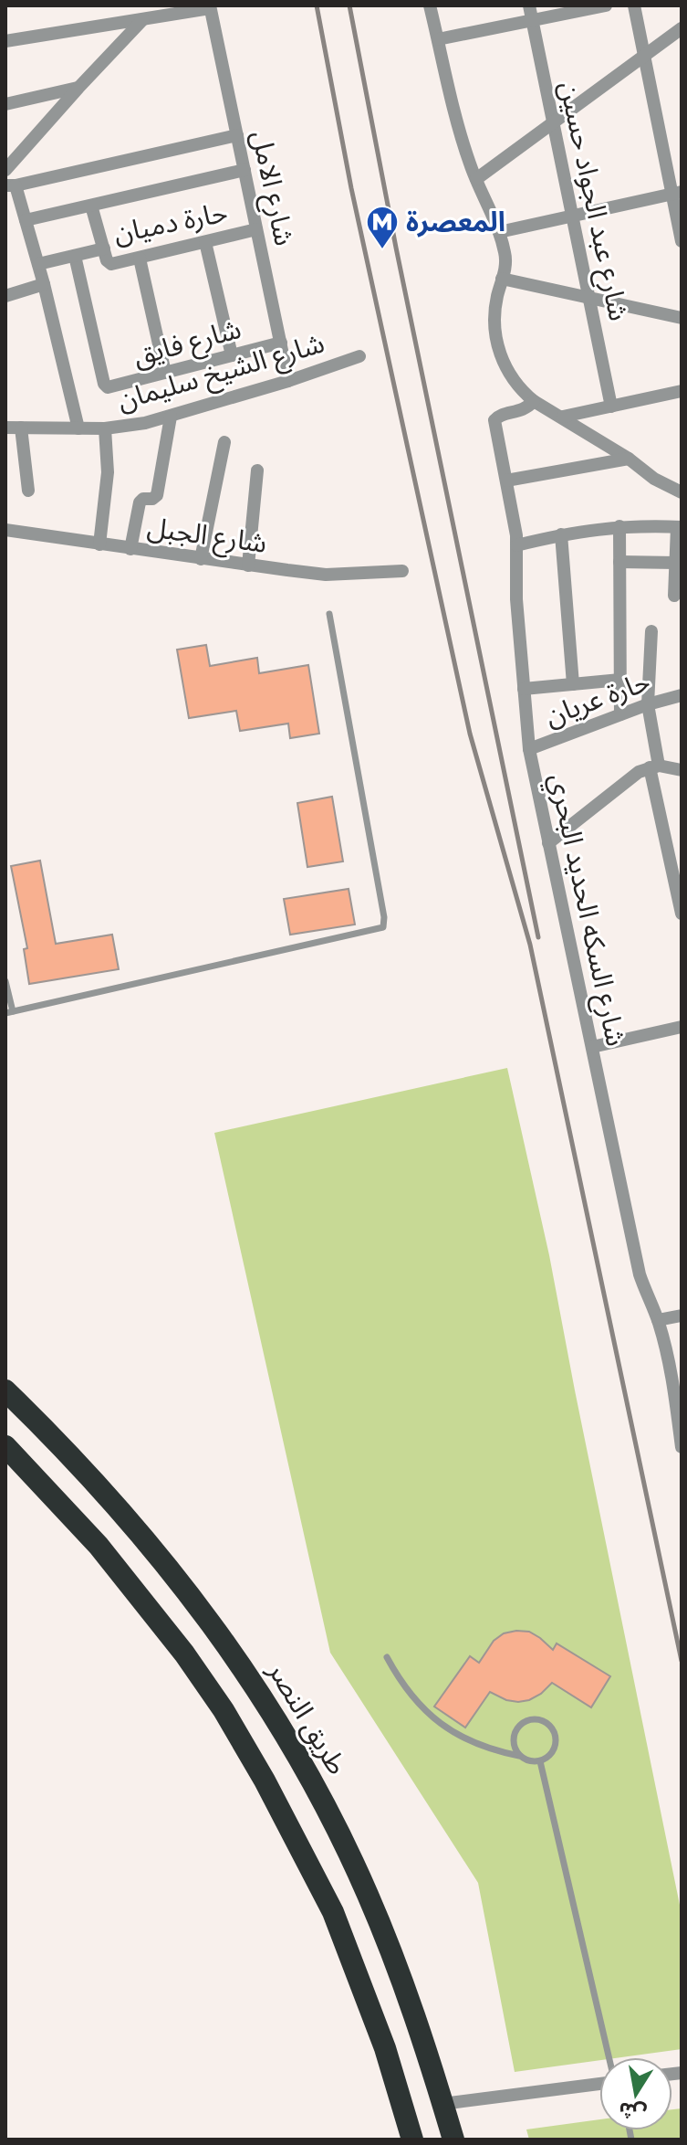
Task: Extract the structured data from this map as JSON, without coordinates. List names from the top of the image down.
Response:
{
  "streets": {
    "highway": ["طريق النصر"],
    "street": [
      "شارع الامل",
      "شارع عبد الجواد حسين",
      "حارة دميان",
      "شارع فايق",
      "شارع الشيخ سليمان",
      "شارع الجبل",
      "حارة عريان",
      "شارع السكه الحديد البحري"
    ]
  },
  "crossings": [
    ["شارع الامل", "حارة دميان"],
    ["شارع الامل", "شارع فايق"],
    ["شارع الامل", "شارع الشيخ سليمان"],
    ["حارة عريان", "شارع السكه الحديد البحري"]
  ],
  "places": {
    "metro station": ["المعصرة"]
  },
  "north": "bottom"
}
